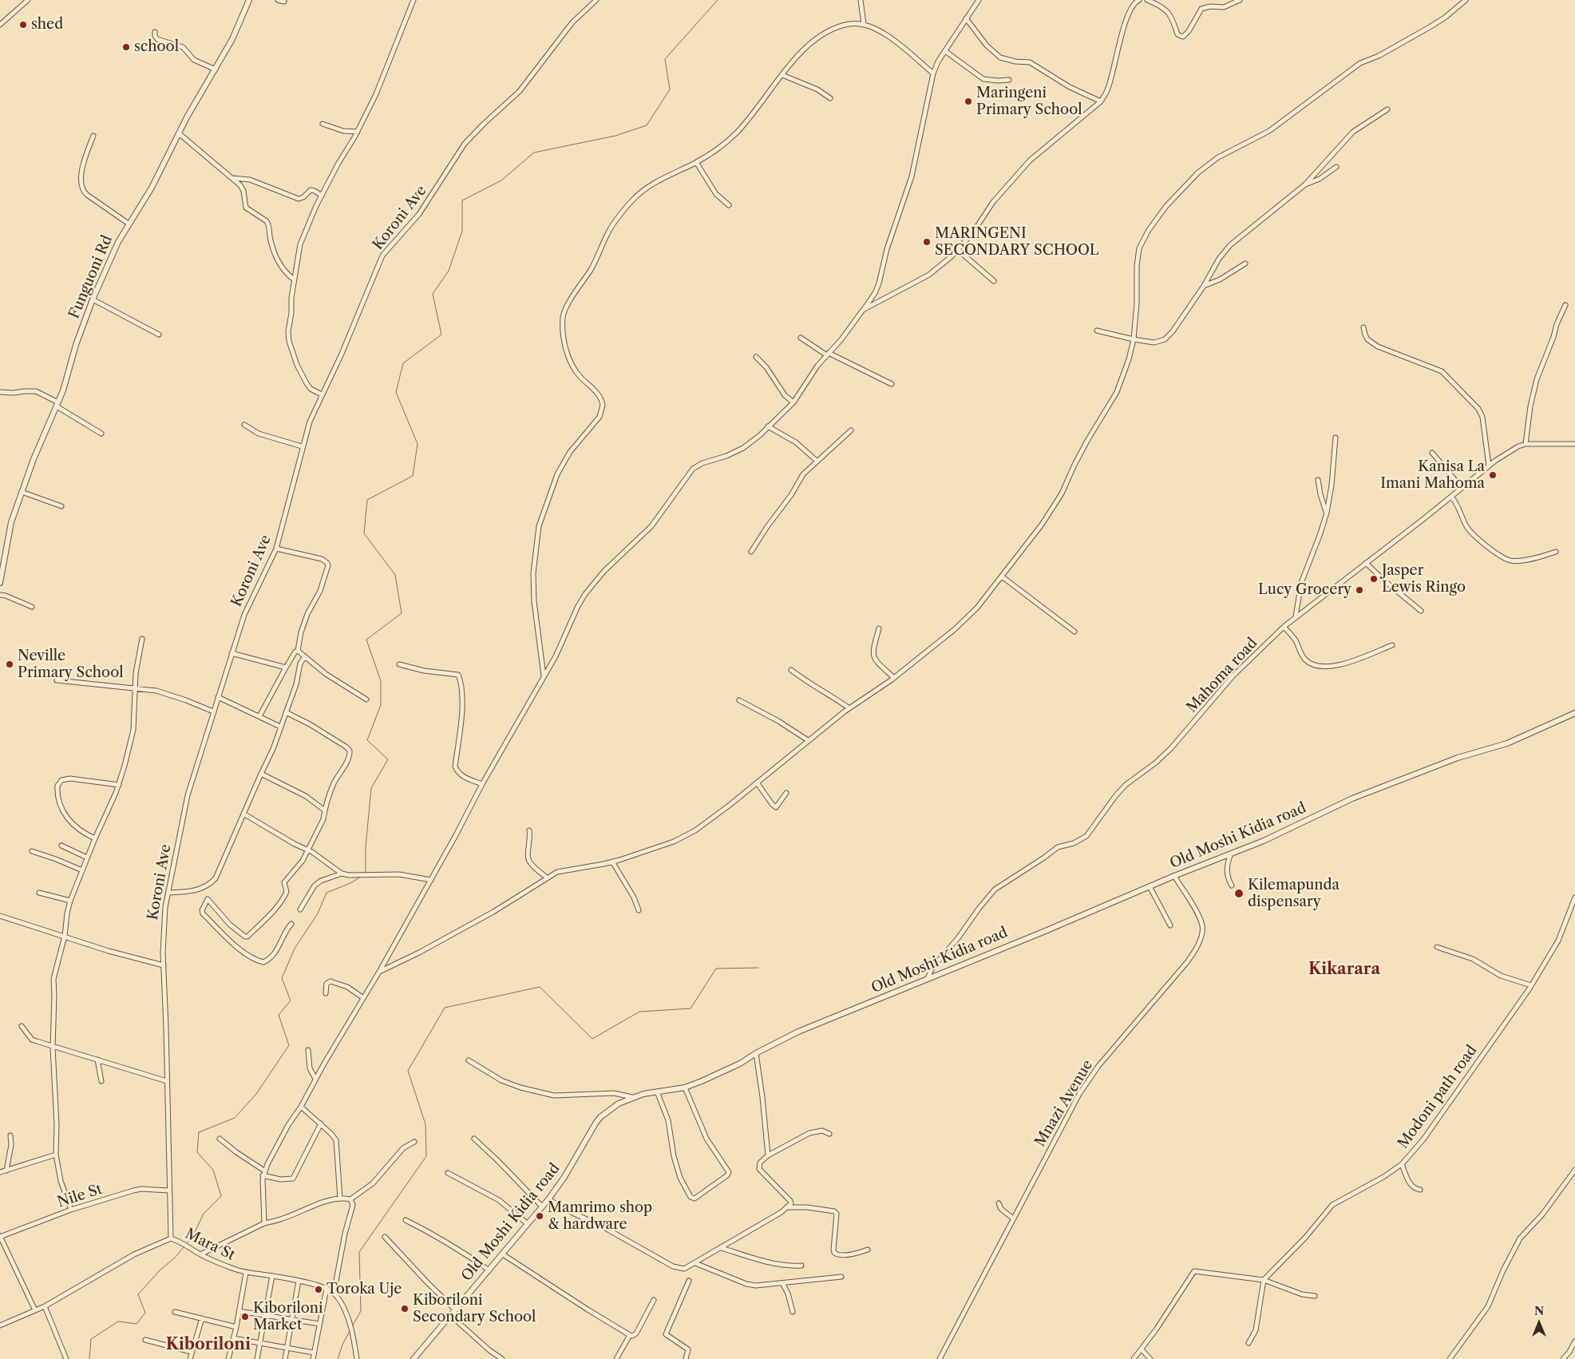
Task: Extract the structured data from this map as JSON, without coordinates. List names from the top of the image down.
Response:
{
  "streets": {
    "street": [
      "Koroni Ave",
      "Funguoni Rd",
      "Mahoma road",
      "Old Moshi Kidia road",
      "Modoni path road",
      "Mnazi Avenue",
      "Nile St",
      "Mara St"
    ]
  },
  "crossings": [
    ["Koroni Ave", "Nile St"],
    ["Koroni Ave", "Mara St"],
    ["Mahoma road", "Old Moshi Kidia road"],
    ["Old Moshi Kidia road", "Mnazi Avenue"]
  ],
  "districts": ["Kikarara", "Kiboriloni"],
  "places": [
    "shed",
    "school",
    "Maringeni Primary School",
    "MARINGENI SECONDARY SCHOOL",
    "Kanisa La Imani Mahoma",
    "Jasper Lewis Ringo",
    "Lucy Grocery",
    "Neville Primary School",
    "Kilemapunda dispensary",
    "Mamrimo shop & hardware",
    "Toroka Uje",
    "Kiboriloni Secondary School",
    "Kiboriloni Market"
  ],
  "north": "top"
}
